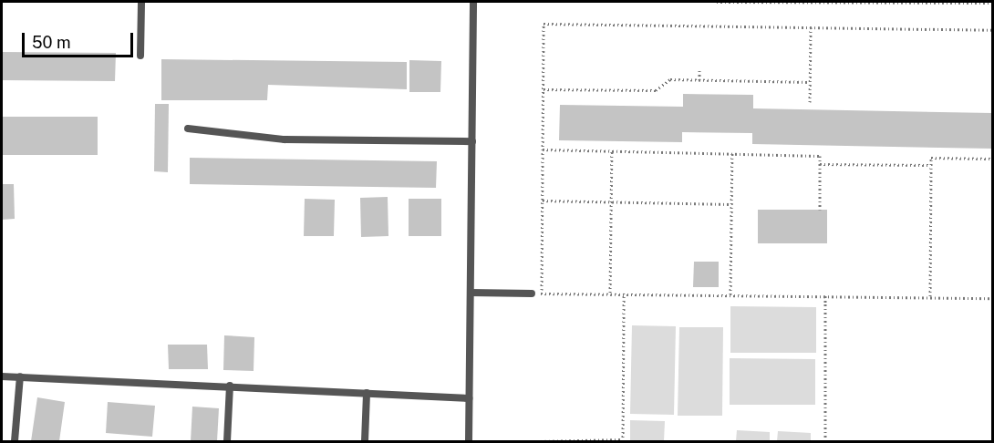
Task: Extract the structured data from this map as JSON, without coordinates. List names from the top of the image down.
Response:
{
  "scale_bar": "50 m"
}
